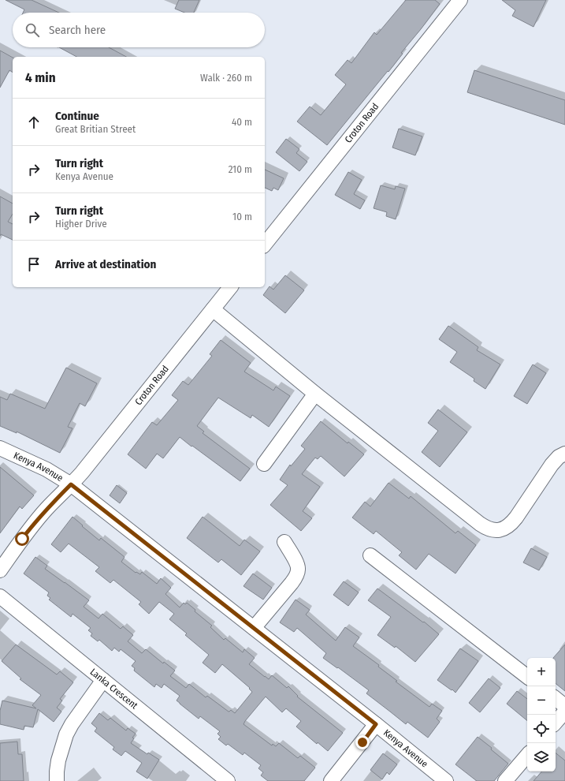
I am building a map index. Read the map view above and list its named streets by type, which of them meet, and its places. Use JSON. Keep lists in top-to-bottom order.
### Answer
{
  "streets": {
    "street": ["Croton Road", "Kenya Avenue", "Lanka Crescent"]
  },
  "crossings": [
    ["Croton Road", "Kenya Avenue"]
  ],
  "page": {
    "search": "Search here",
    "heading": ["4 min", "Walk · 260 m"],
    "list": [
      ["Continue", "Great Britian Street", "40 m"],
      ["Turn right", "Kenya Avenue", "210 m"],
      ["Turn right", "Higher Drive", "10 m"],
      "Arrive at destination"
    ],
    "map_buttons": ["+", "−"]
  }
}
